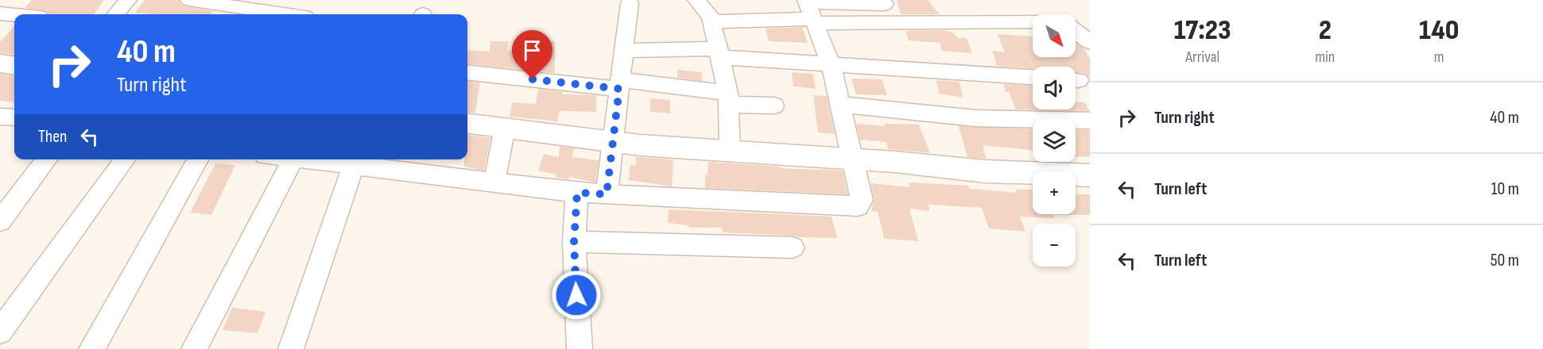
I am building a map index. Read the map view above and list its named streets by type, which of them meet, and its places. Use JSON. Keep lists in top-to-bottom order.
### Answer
{
  "north": "bottom right",
  "page": {
    "eta": [
      "17:23",
      "Arrival",
      "2",
      "min",
      "140",
      "m"
    ],
    "map_buttons": ["+", "−"],
    "turn": ["40 m", "Turn right"],
    "list": [
      {
        "name": "Turn right",
        "value": "40 m"
      },
      {
        "name": "Turn left",
        "value": "10 m"
      },
      {
        "name": "Turn left",
        "value": "50 m"
      }
    ],
    "then": "Then"
  }
}
